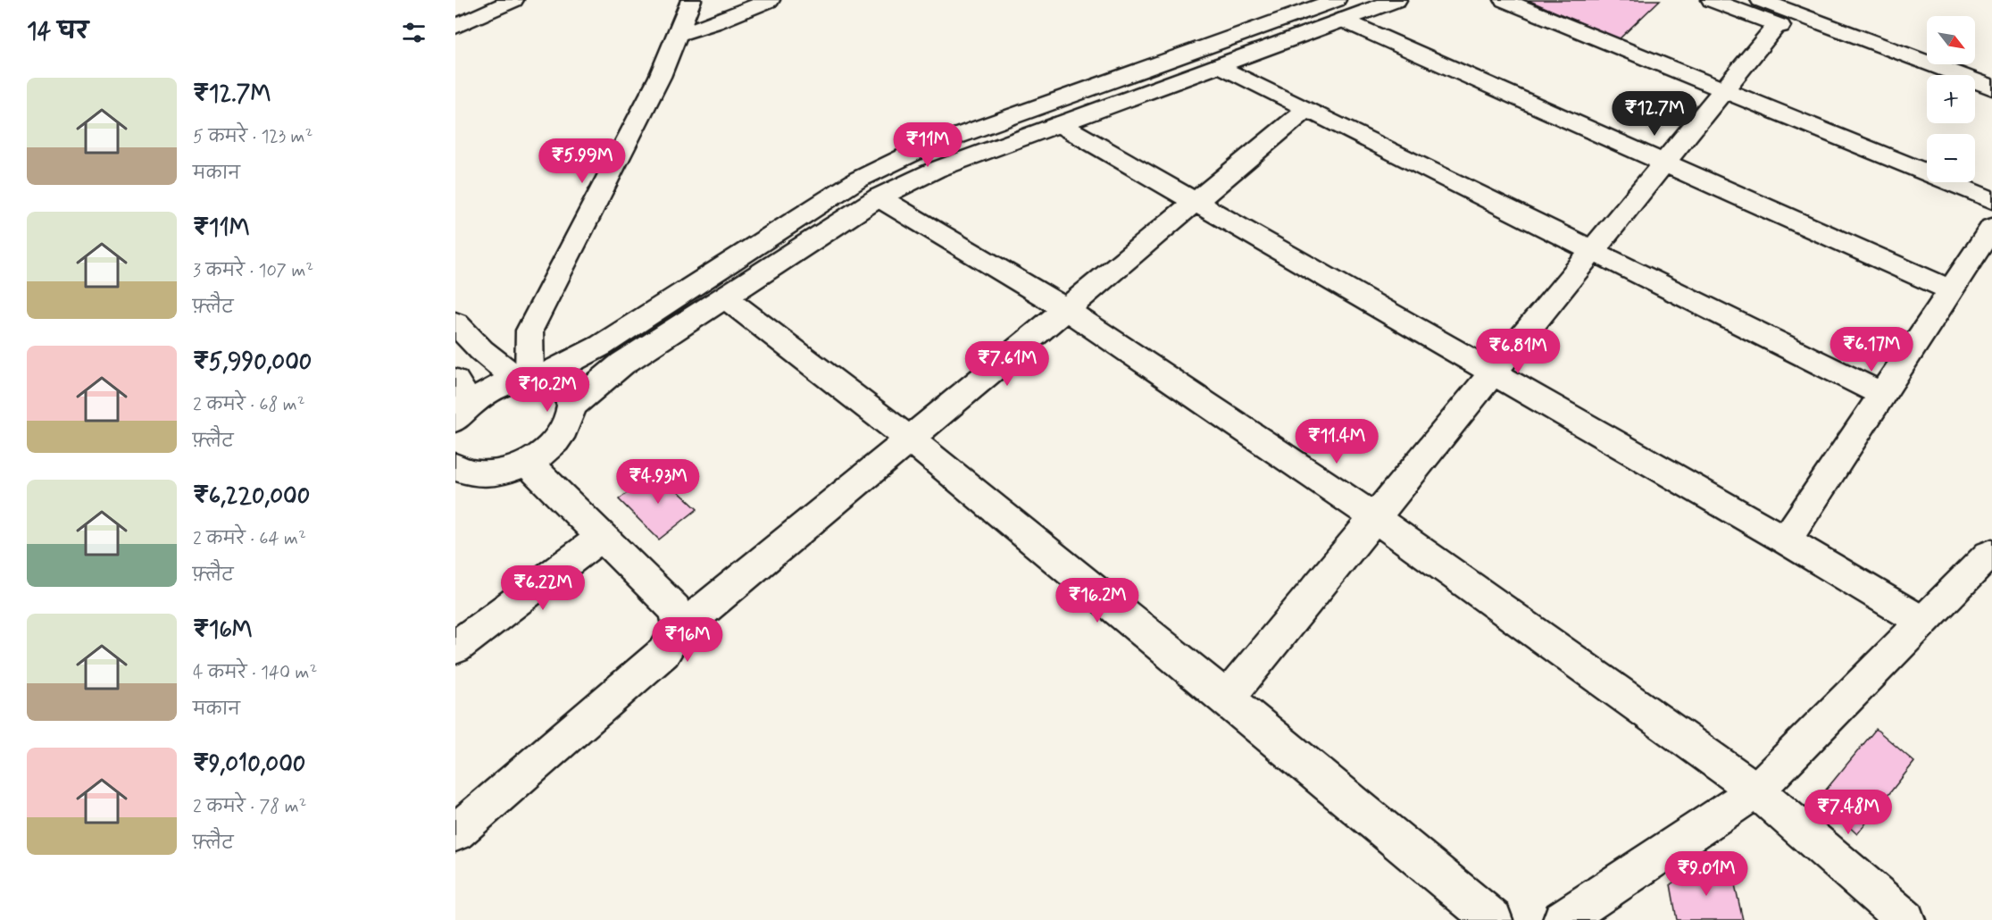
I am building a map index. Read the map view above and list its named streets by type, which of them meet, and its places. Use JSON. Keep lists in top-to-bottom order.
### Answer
{
  "north": "bottom right",
  "page": {
    "heading": "14 घर",
    "map_buttons": ["+", "−"],
    "list": [
      {
        "name": "₹12.7M",
        "note": "5 कमरे · 123 m² · मकान"
      },
      {
        "name": "₹11M",
        "note": "3 कमरे · 107 m² · फ़्लैट"
      },
      {
        "name": "₹5,990,000",
        "note": "2 कमरे · 68 m² · फ़्लैट"
      },
      {
        "name": "₹6,220,000",
        "note": "2 कमरे · 64 m² · फ़्लैट"
      },
      {
        "name": "₹16M",
        "note": "4 कमरे · 140 m² · मकान"
      },
      {
        "name": "₹9,010,000",
        "note": "2 कमरे · 78 m² · फ़्लैट"
      }
    ],
    "price": [
      "₹12.7M",
      "₹11M",
      "₹5.99M",
      "₹6.17M",
      "₹6.81M",
      "₹7.61M",
      "₹10.2M",
      "₹11.4M",
      "₹4.93M",
      "₹6.22M",
      "₹16.2M",
      "₹16M",
      "₹7.48M",
      "₹9.01M"
    ]
  }
}
